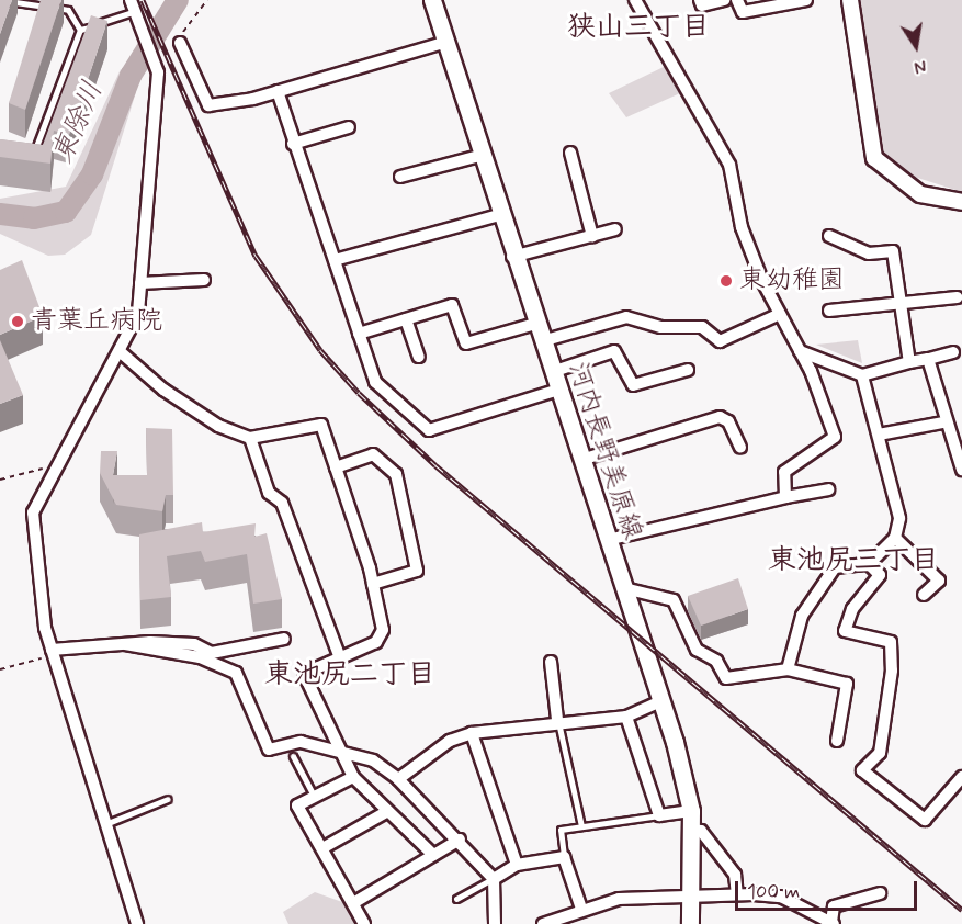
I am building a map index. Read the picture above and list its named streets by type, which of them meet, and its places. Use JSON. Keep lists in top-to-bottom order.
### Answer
{
  "streets": {
    "main road": ["河内長野美原線"]
  },
  "districts": ["狭山三丁目", "東池尻三丁目", "東池尻二丁目"],
  "water": ["東除川"],
  "places": ["東幼稚園", "青葉丘病院"],
  "scale_bar": "100 m",
  "north": "bottom"
}
